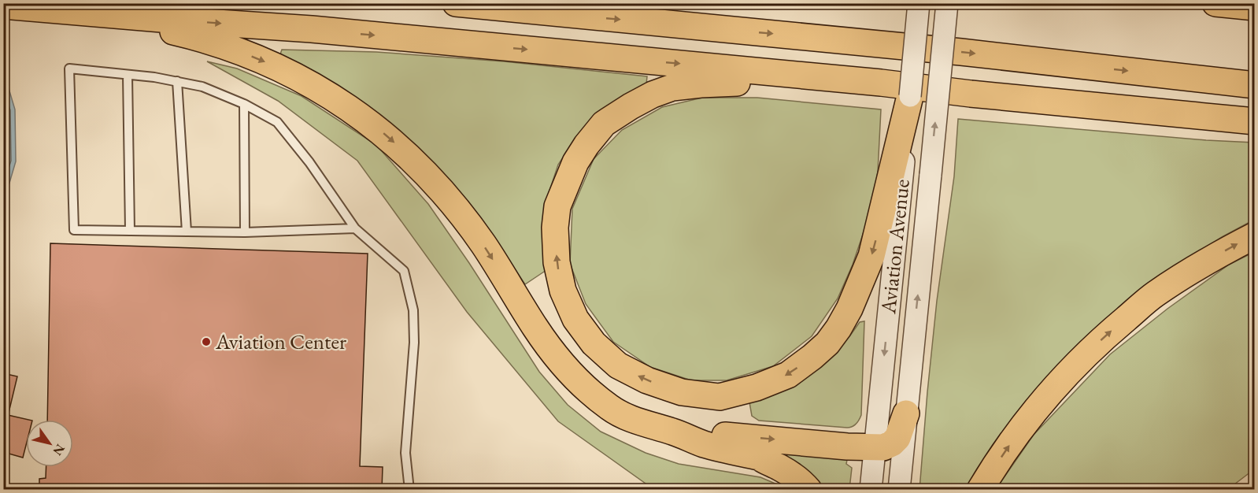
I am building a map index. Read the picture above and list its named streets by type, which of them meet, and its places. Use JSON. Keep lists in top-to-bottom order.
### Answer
{
  "streets": {
    "street": ["Aviation Avenue"]
  },
  "places": ["Aviation Center"],
  "north": "bottom right"
}
